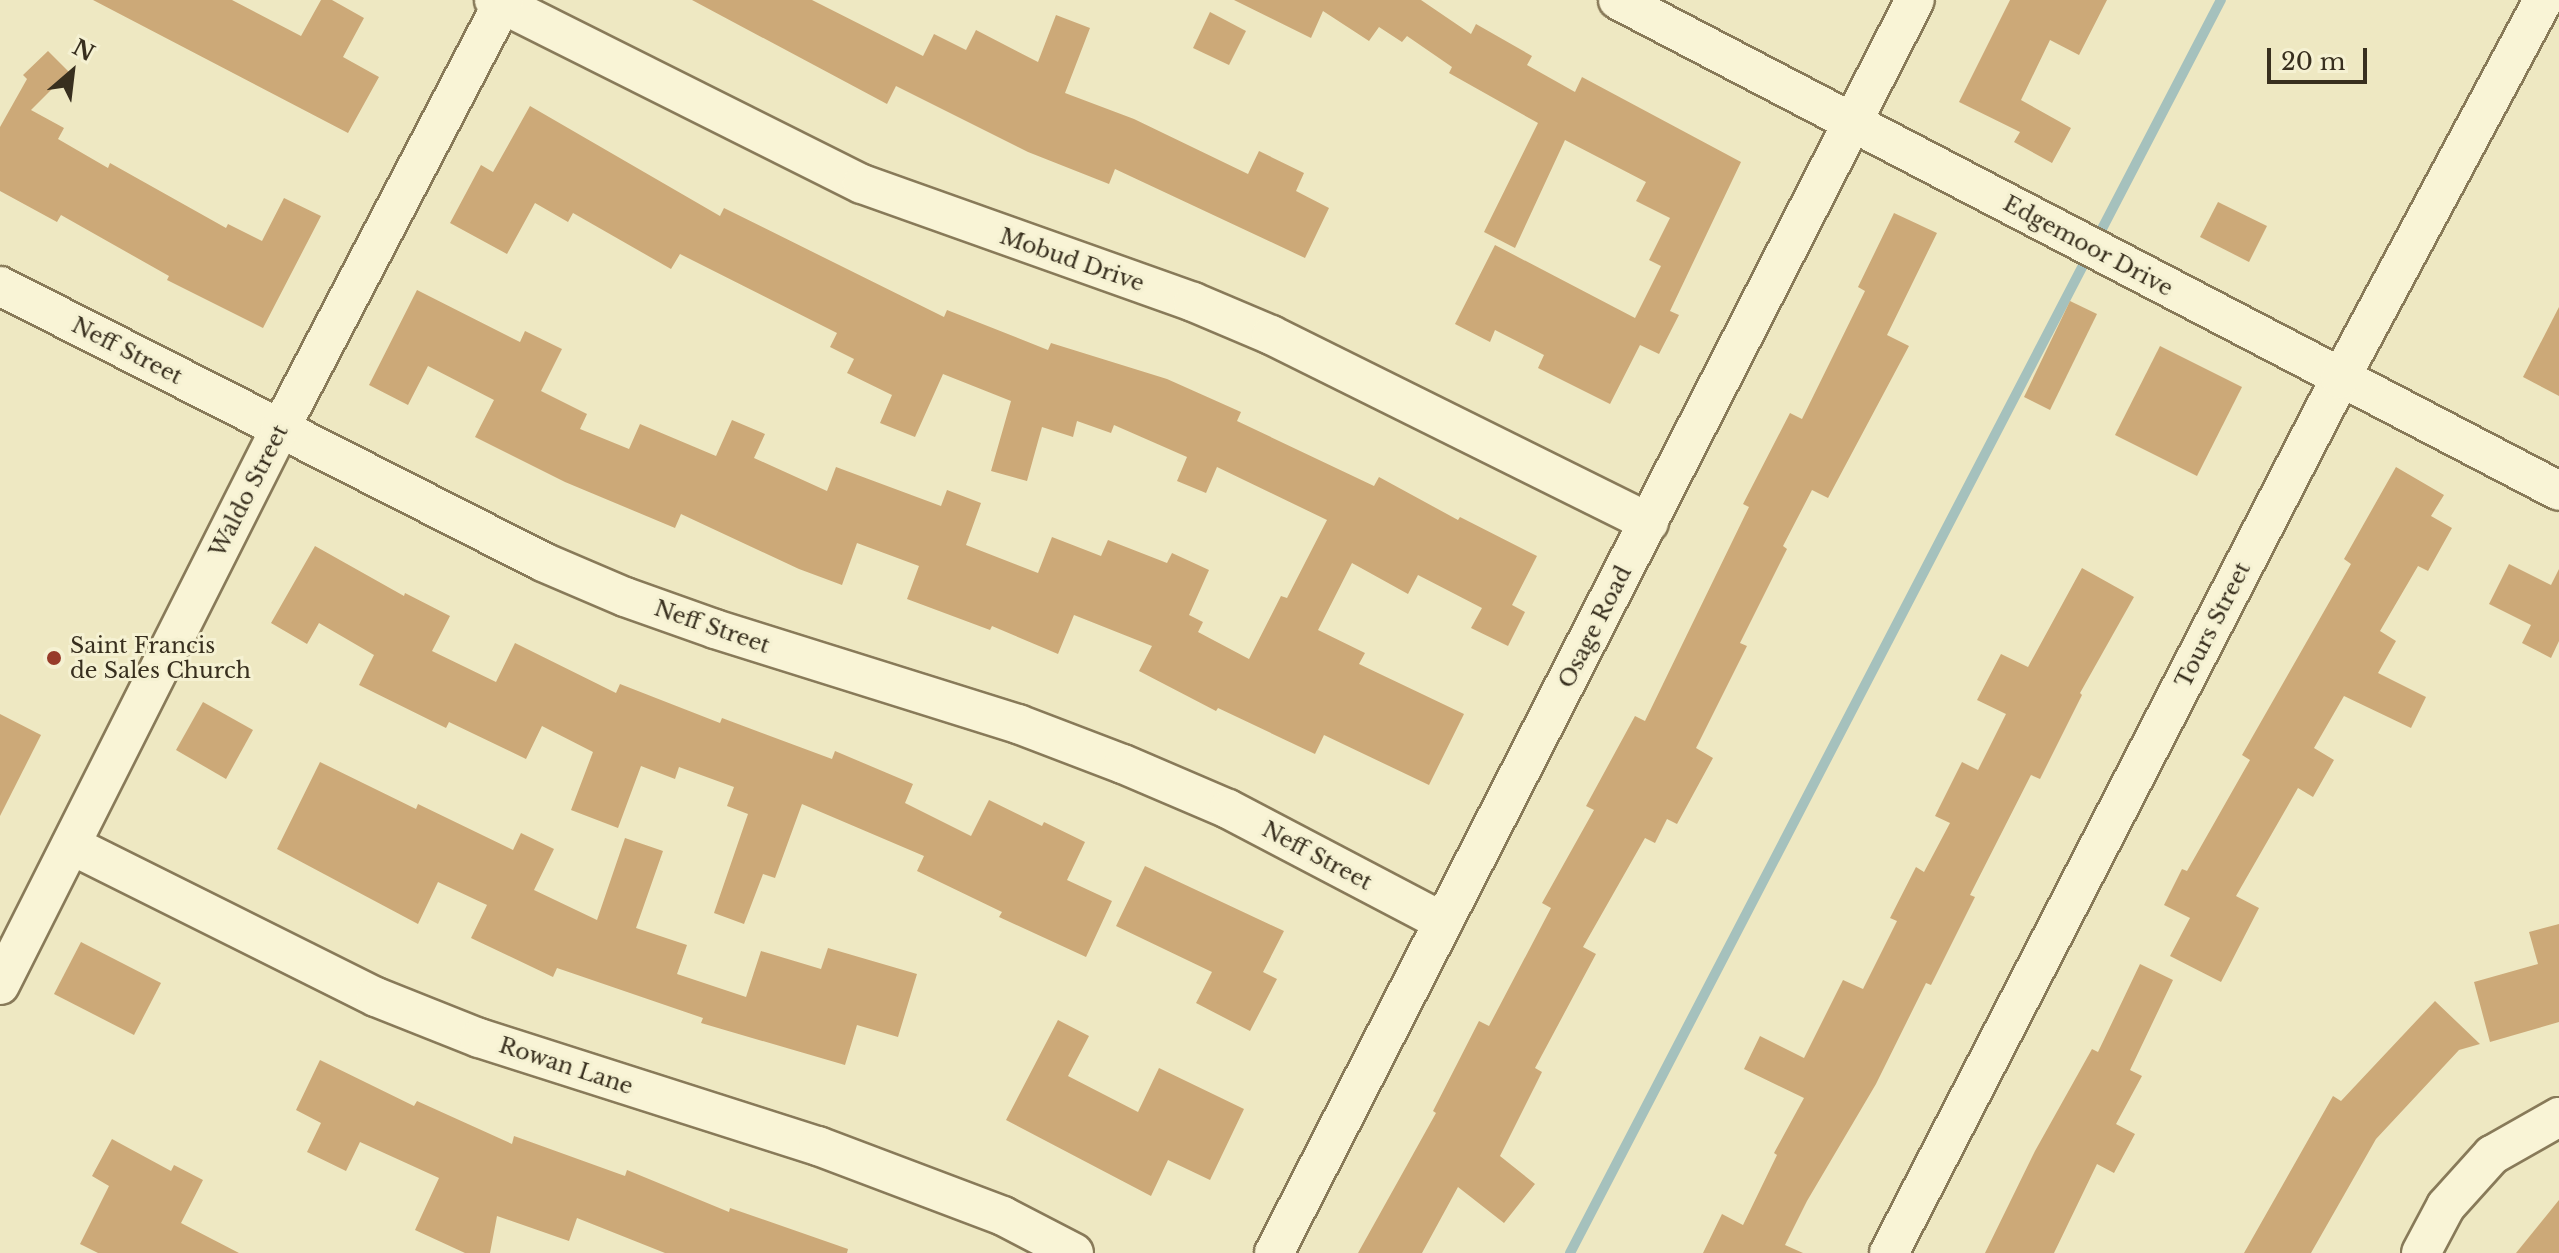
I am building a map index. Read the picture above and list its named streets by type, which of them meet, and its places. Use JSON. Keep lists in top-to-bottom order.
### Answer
{
  "streets": {
    "street": [
      "Edgemoor Drive",
      "Mobud Drive",
      "Neff Street",
      "Waldo Street",
      "Tours Street",
      "Osage Road",
      "Rowan Lane"
    ]
  },
  "crossings": [
    ["Edgemoor Drive", "Tours Street"],
    ["Edgemoor Drive", "Osage Road"],
    ["Mobud Drive", "Waldo Street"],
    ["Mobud Drive", "Osage Road"],
    ["Neff Street", "Waldo Street"],
    ["Neff Street", "Osage Road"],
    ["Waldo Street", "Rowan Lane"]
  ],
  "places": ["Saint Francis de Sales Church"],
  "scale_bar": "20 m",
  "north": "top right"
}
